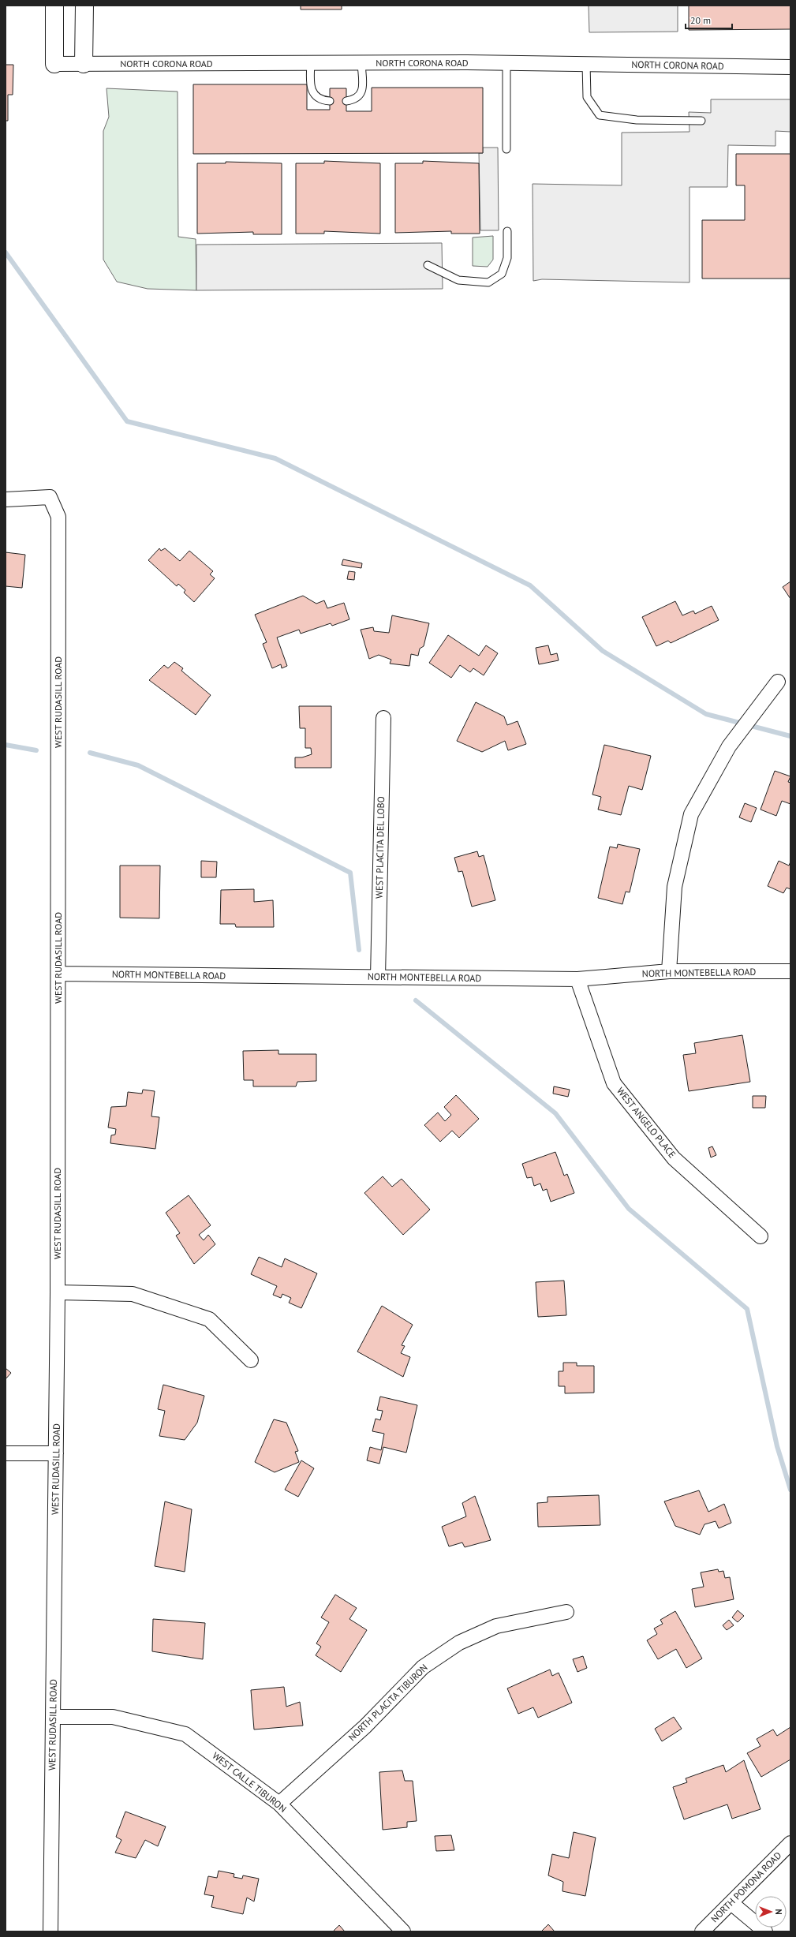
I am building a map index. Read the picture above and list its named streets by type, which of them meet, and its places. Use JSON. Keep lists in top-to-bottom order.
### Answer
{
  "streets": {
    "street": [
      "NORTH CORONA ROAD",
      "WEST RUDASILL ROAD",
      "WEST PLACITA DEL LOBO",
      "NORTH MONTEBELLA ROAD",
      "WEST ANGELO PLACE",
      "NORTH PLACITA TIBURON",
      "WEST CALLE TIBURON",
      "NORTH POMONA ROAD"
    ]
  },
  "crossings": [
    ["WEST RUDASILL ROAD", "NORTH MONTEBELLA ROAD"],
    ["WEST RUDASILL ROAD", "WEST CALLE TIBURON"],
    ["WEST PLACITA DEL LOBO", "NORTH MONTEBELLA ROAD"],
    ["NORTH MONTEBELLA ROAD", "WEST ANGELO PLACE"],
    ["NORTH PLACITA TIBURON", "WEST CALLE TIBURON"]
  ],
  "scale_bar": "20 m",
  "north": "right"
}
